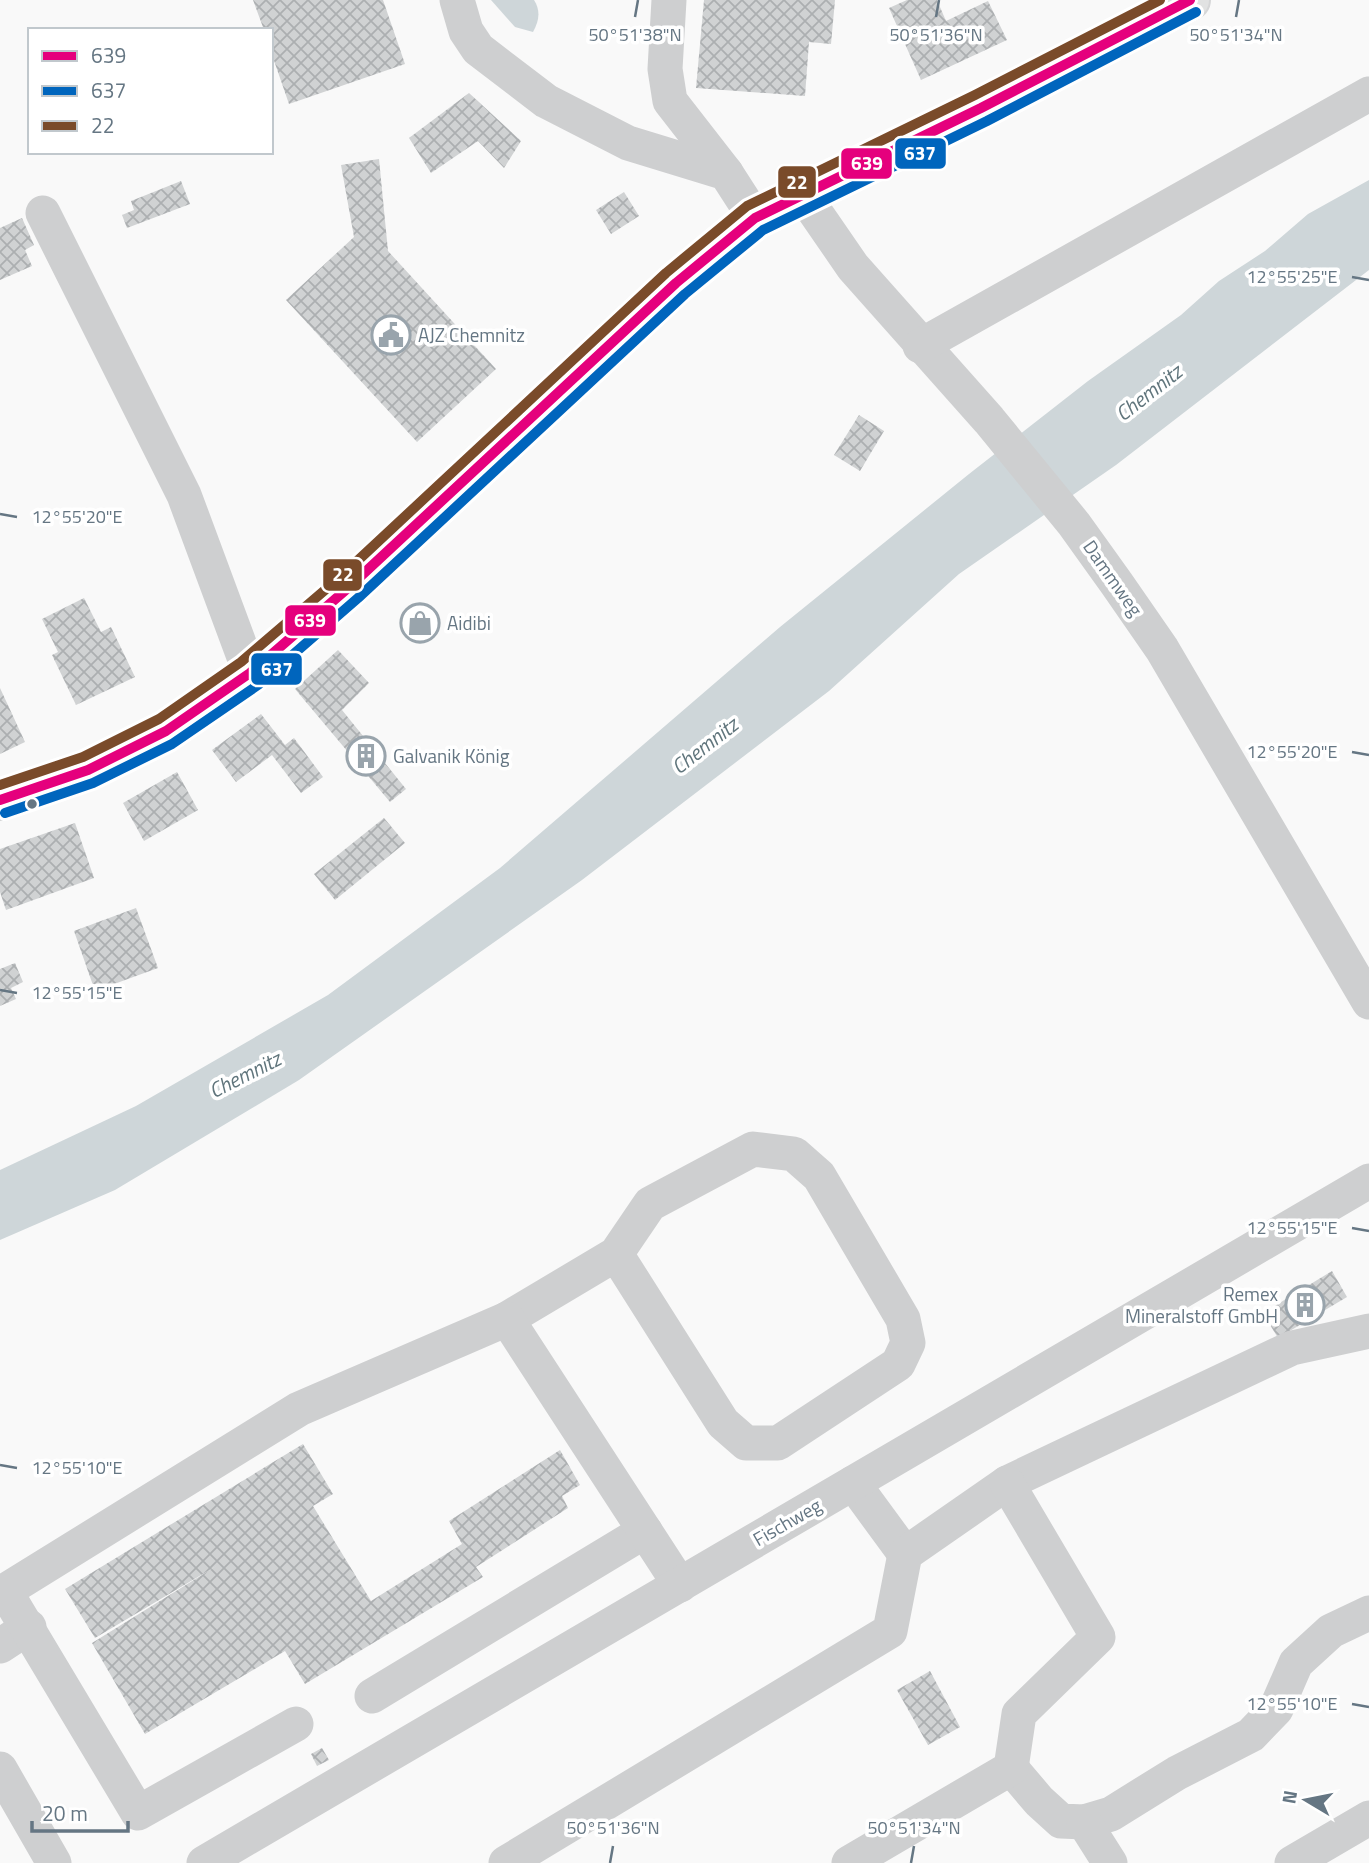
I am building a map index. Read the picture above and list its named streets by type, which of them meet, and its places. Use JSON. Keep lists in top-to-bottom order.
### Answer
{
  "streets": {
    "street": ["Dammweg", "Fischweg"]
  },
  "water": ["Chemnitz"],
  "places": {
    "public building": ["AJZ Chemnitz"],
    "shop": ["Aidibi"],
    "building": ["Galvanik König", "Remex Mineralstoff GmbH"]
  },
  "lines": ["transit line 639", "transit line 22", "transit line 637"],
  "legend": ["639", "637", "22"],
  "scale_bar": "20 m",
  "north": "left",
  "coordinates": [
    "50°51'38\"N",
    "50°51'36\"N",
    "50°51'34\"N",
    "12°55'25\"E",
    "12°55'20\"E",
    "12°55'15\"E",
    "12°55'10\"E"
  ]
}
